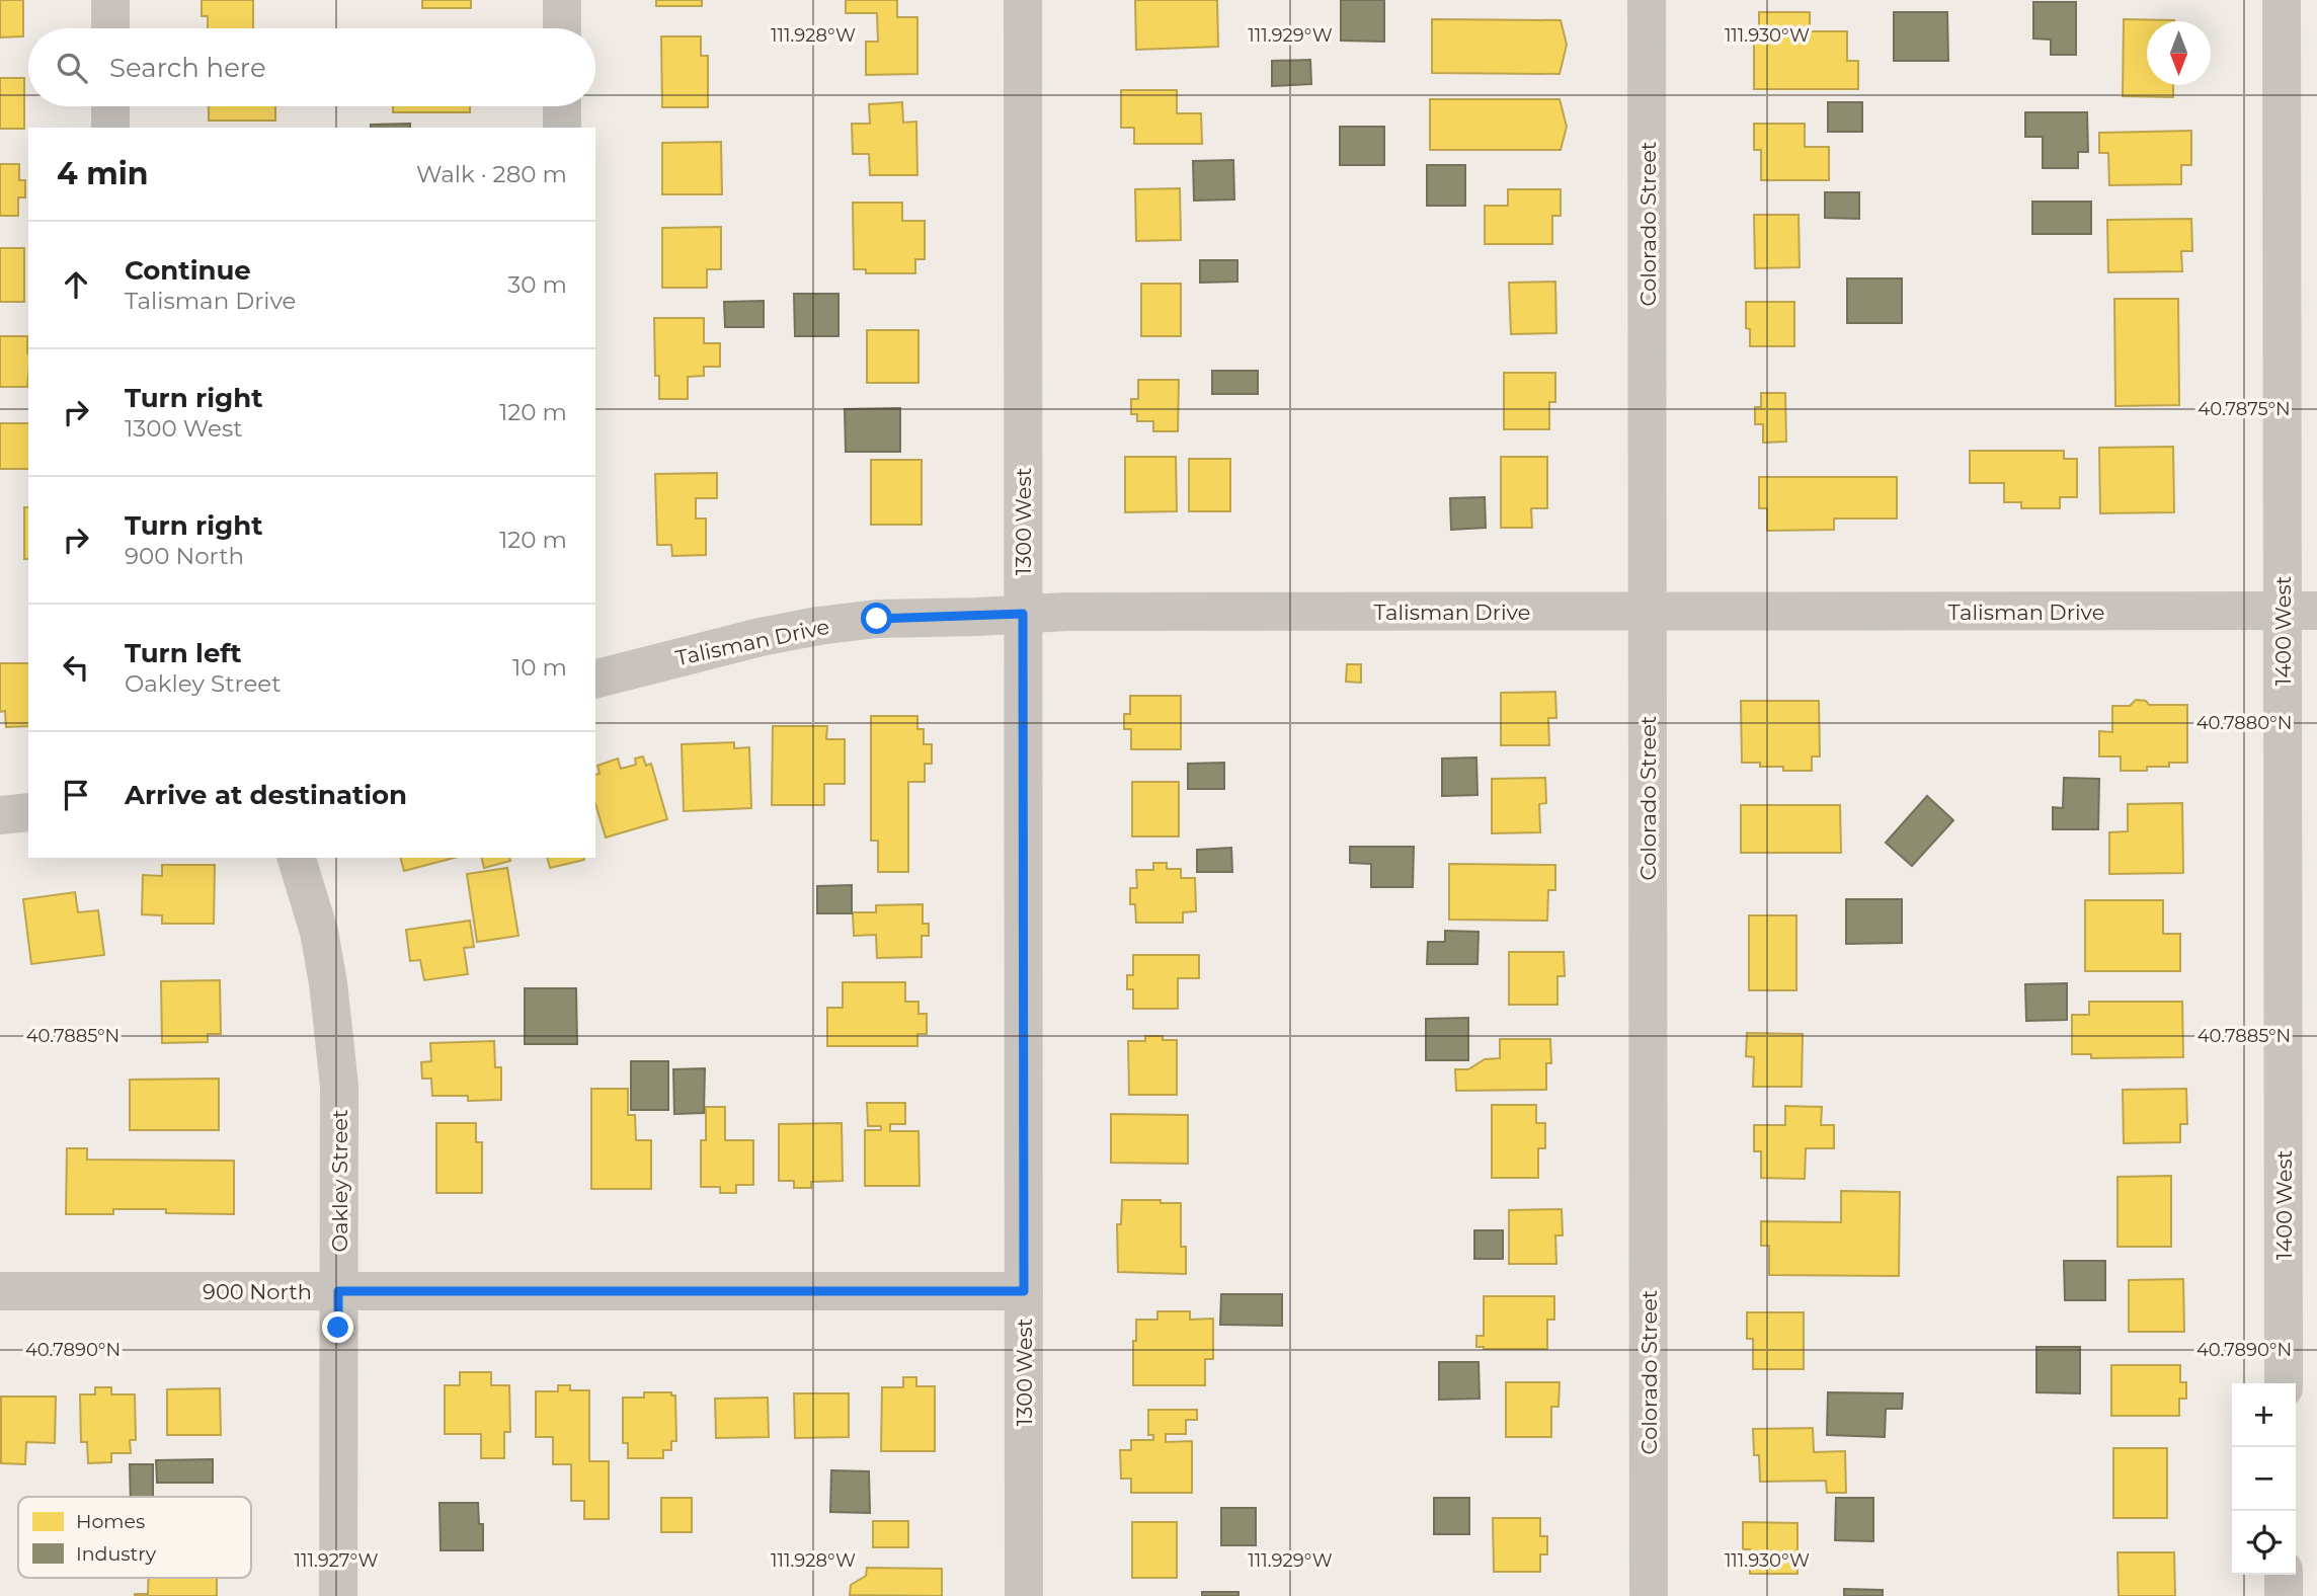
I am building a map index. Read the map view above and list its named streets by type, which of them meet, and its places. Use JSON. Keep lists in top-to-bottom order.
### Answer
{
  "streets": {
    "street": [
      "Colorado Street",
      "1300 West",
      "Talisman Drive",
      "1400 West",
      "Oakley Street",
      "900 North"
    ]
  },
  "crossings": [
    ["Colorado Street", "Talisman Drive"],
    ["1300 West", "Talisman Drive"],
    ["1300 West", "900 North"],
    ["Talisman Drive", "1400 West"],
    ["Oakley Street", "900 North"]
  ],
  "legend": ["Homes", "Industry"],
  "north": "bottom",
  "page": {
    "search": "Search here",
    "heading": ["4 min", "Walk · 280 m"],
    "list": [
      ["Continue", "Talisman Drive", "30 m"],
      ["Turn right", "1300 West", "120 m"],
      ["Turn right", "900 North", "120 m"],
      ["Turn left", "Oakley Street", "10 m"],
      "Arrive at destination"
    ],
    "map_buttons": ["+", "−"]
  },
  "coordinates": [
    "111.928°W",
    "111.929°W",
    "111.930°W",
    "40.7875°N",
    "40.7880°N",
    "40.7885°N",
    "40.7890°N",
    "111.927°W"
  ]
}
